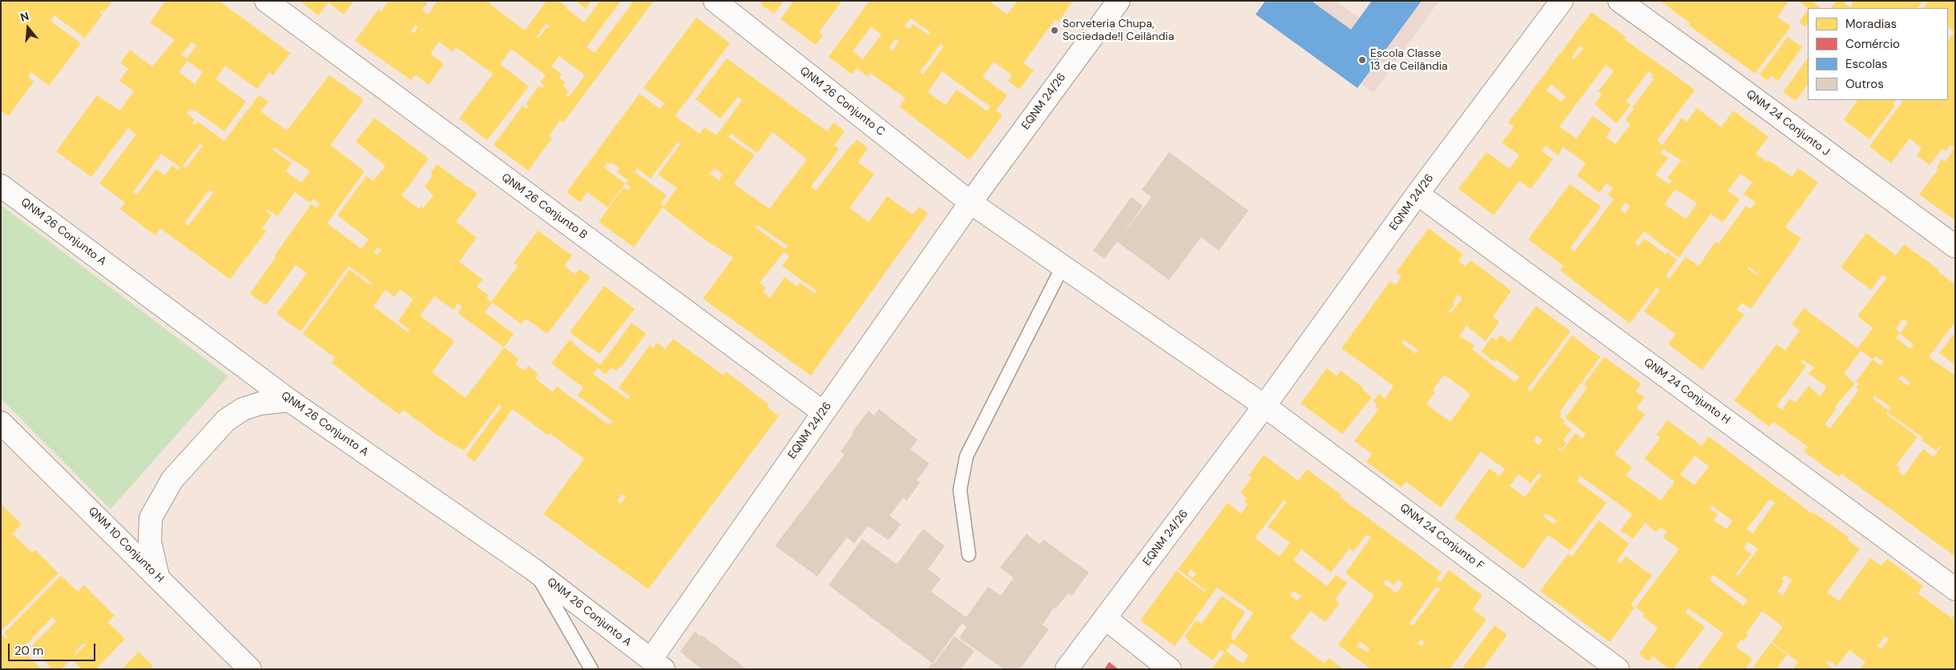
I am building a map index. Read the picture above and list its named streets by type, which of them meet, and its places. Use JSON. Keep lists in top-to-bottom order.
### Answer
{
  "streets": {
    "street": [
      "QNM 26 Conjunto C",
      "EQNM 24/26",
      "QNM 24 Conjunto J",
      "QNM 26 Conjunto B",
      "QNM 26 Conjunto A",
      "QNM 24 Conjunto H",
      "QNM 24 Conjunto F",
      "QNM 10 Conjunto H"
    ]
  },
  "crossings": [
    ["QNM 26 Conjunto C", "EQNM 24/26"],
    ["EQNM 24/26", "QNM 26 Conjunto B"],
    ["EQNM 24/26", "QNM 26 Conjunto A"],
    ["EQNM 24/26", "QNM 24 Conjunto H"],
    ["EQNM 24/26", "QNM 24 Conjunto F"]
  ],
  "places": ["Sorveteria Chupa, Sociedade!| Ceilândia", "Escola Classe 13 de Ceilândia"],
  "legend": [
    "Moradias",
    "Comércio",
    "Escolas",
    "Outros"
  ],
  "scale_bar": "20 m",
  "north": "top"
}
